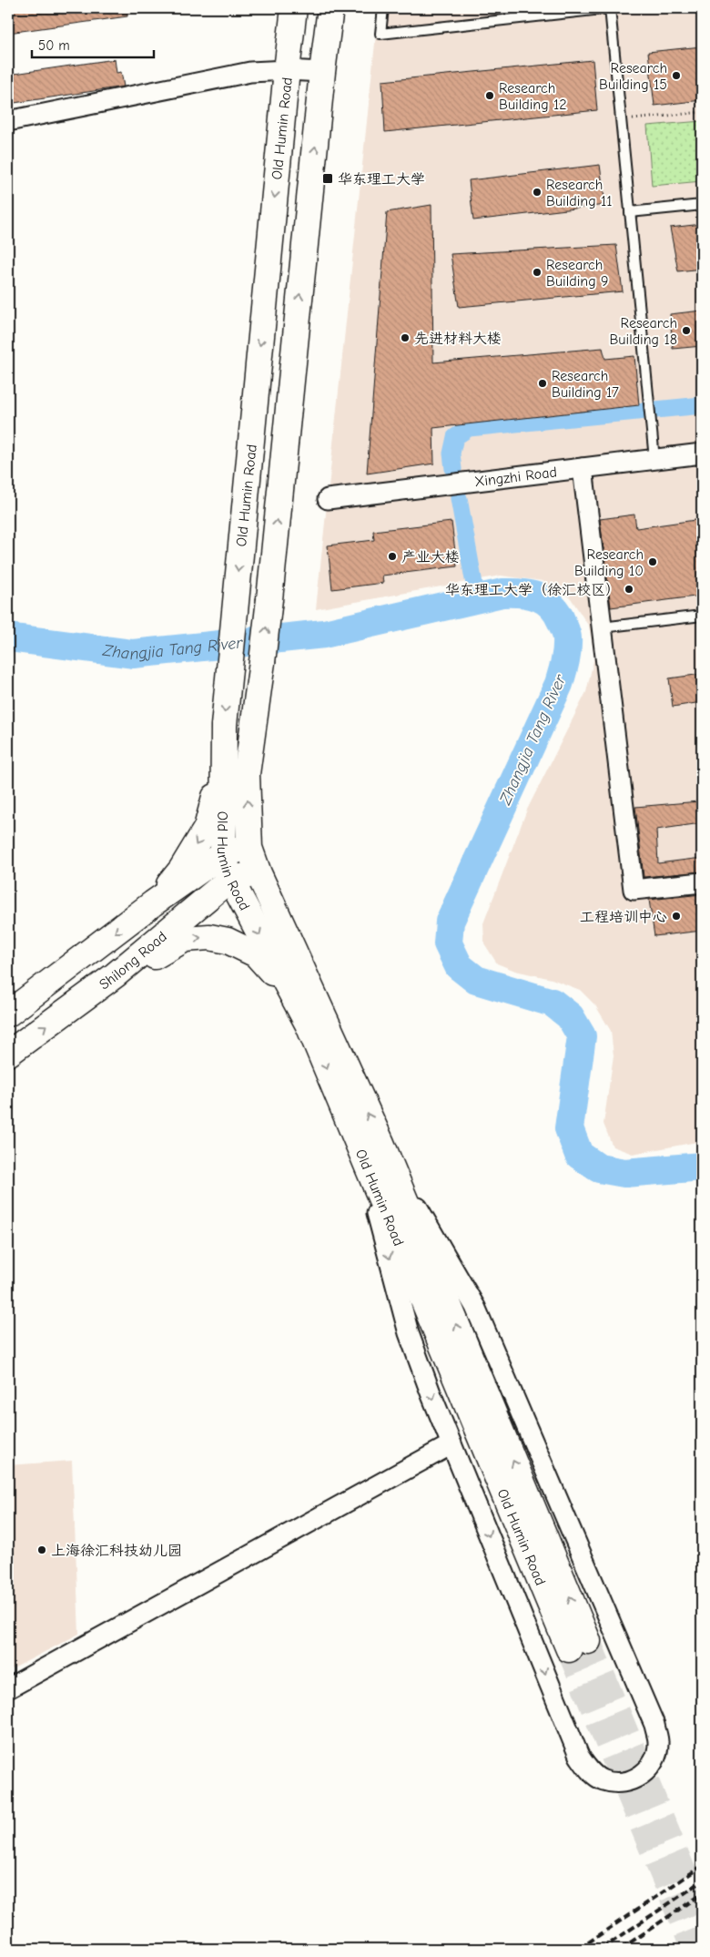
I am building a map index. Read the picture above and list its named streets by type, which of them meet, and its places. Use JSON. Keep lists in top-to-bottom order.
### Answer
{
  "streets": {
    "main road": ["Old Humin Road", "Shilong Road"],
    "street": ["Xingzhi Road"]
  },
  "crossings": [
    ["Old Humin Road", "Shilong Road"]
  ],
  "water": ["Zhangjia Tang River"],
  "places": {
    "other": [
      "Research Building 15",
      "Research Building 12",
      "Research Building 11",
      "Research Building 9",
      "Research Building 18",
      "先进材料大楼",
      "Research Building 17",
      "产业大楼",
      "Research Building 10",
      "华东理工大学（徐汇校区）",
      "工程培训中心",
      "上海徐汇科技幼儿园"
    ],
    "transit": ["华东理工大学"]
  },
  "scale_bar": "50 m"
}
